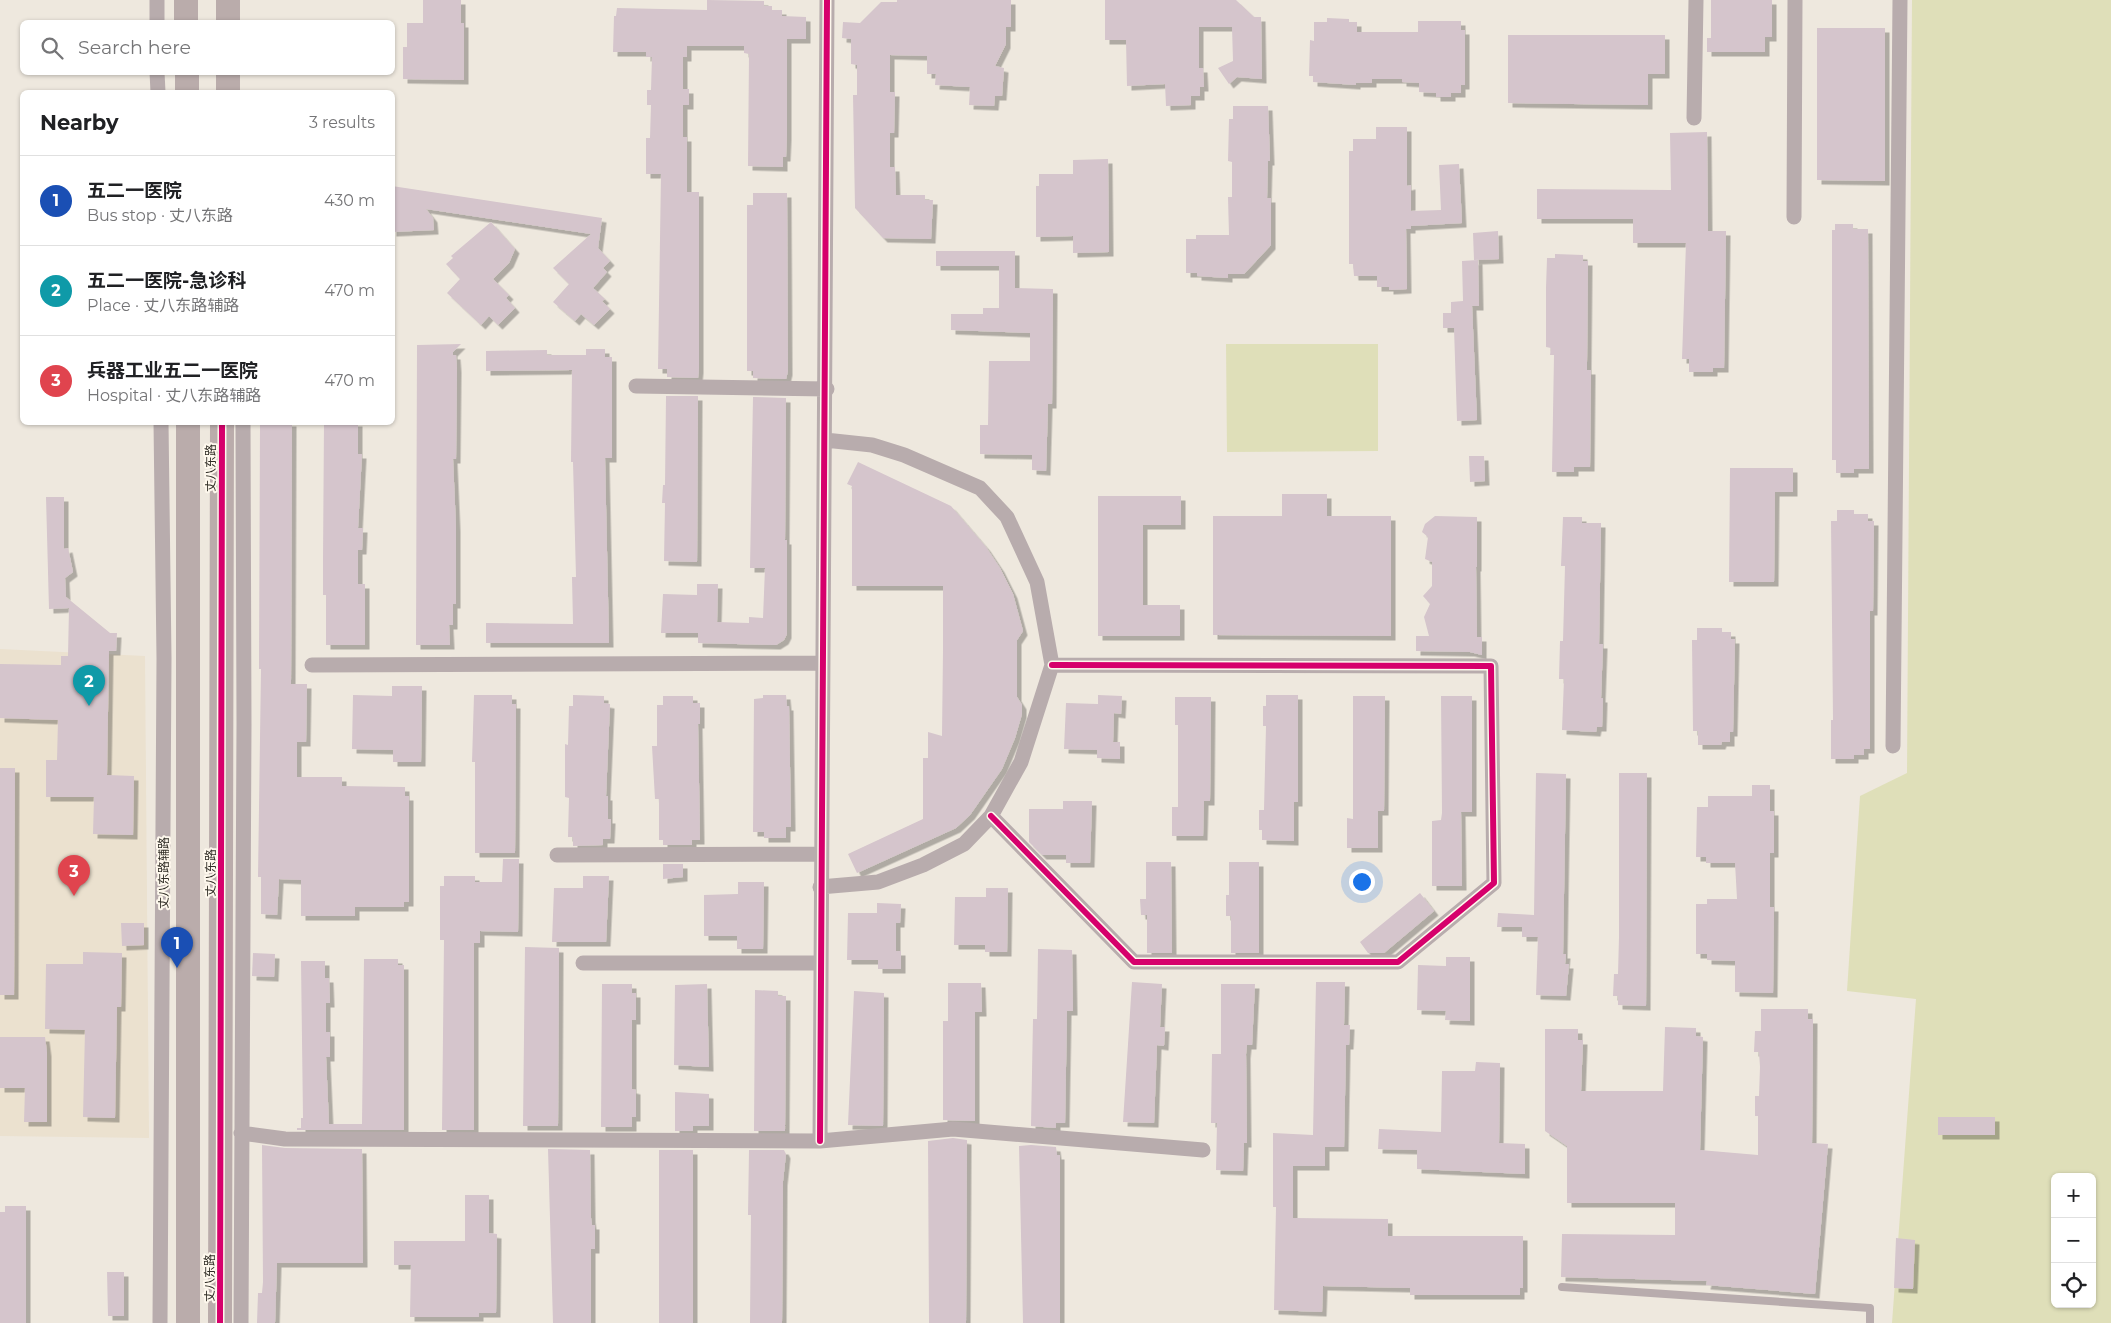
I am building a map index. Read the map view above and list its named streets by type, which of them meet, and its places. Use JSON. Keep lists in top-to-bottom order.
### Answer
{
  "streets": {
    "main road": ["丈八东路"],
    "street": ["丈八东路辅路"]
  },
  "page": {
    "search": "Search here",
    "heading": ["Nearby", "3 results"],
    "list": [
      {
        "mark": "1",
        "name": "五二一医院",
        "note": "Bus stop · 丈八东路",
        "value": "430 m"
      },
      {
        "mark": "2",
        "name": "五二一医院-急诊科",
        "note": "Place · 丈八东路辅路",
        "value": "470 m"
      },
      {
        "mark": "3",
        "name": "兵器工业五二一医院",
        "note": "Hospital · 丈八东路辅路",
        "value": "470 m"
      }
    ],
    "pins": ["2", "3", "1"],
    "map_buttons": ["+", "−"]
  }
}
